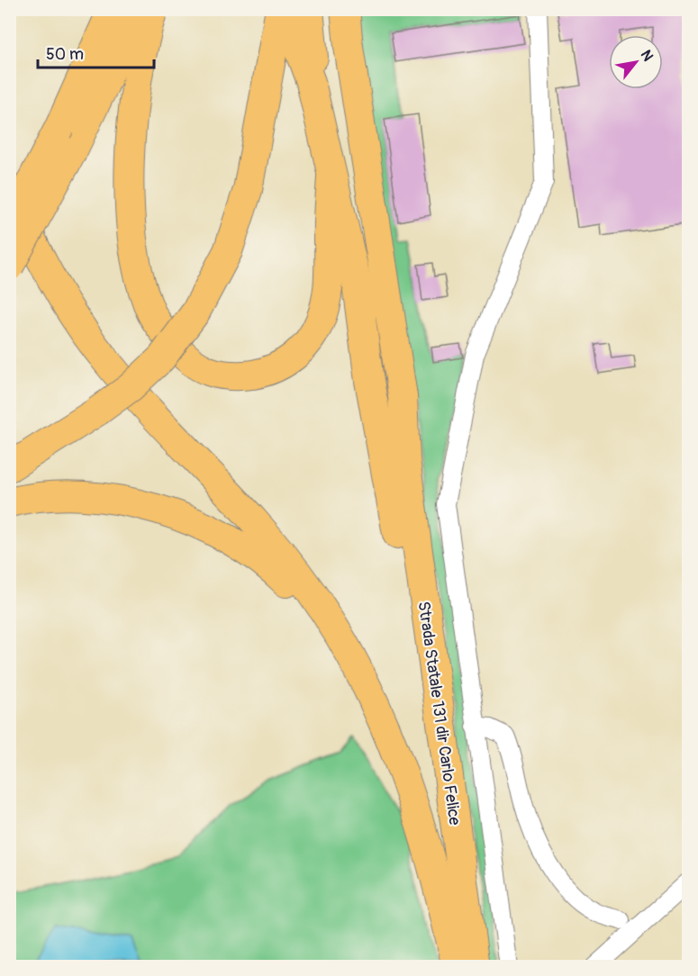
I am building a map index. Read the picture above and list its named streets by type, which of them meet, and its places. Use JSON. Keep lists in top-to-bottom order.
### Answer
{
  "streets": {
    "highway": ["Strada Statale 131 dir Carlo Felice"]
  },
  "scale_bar": "50 m",
  "north": "top right"
}
